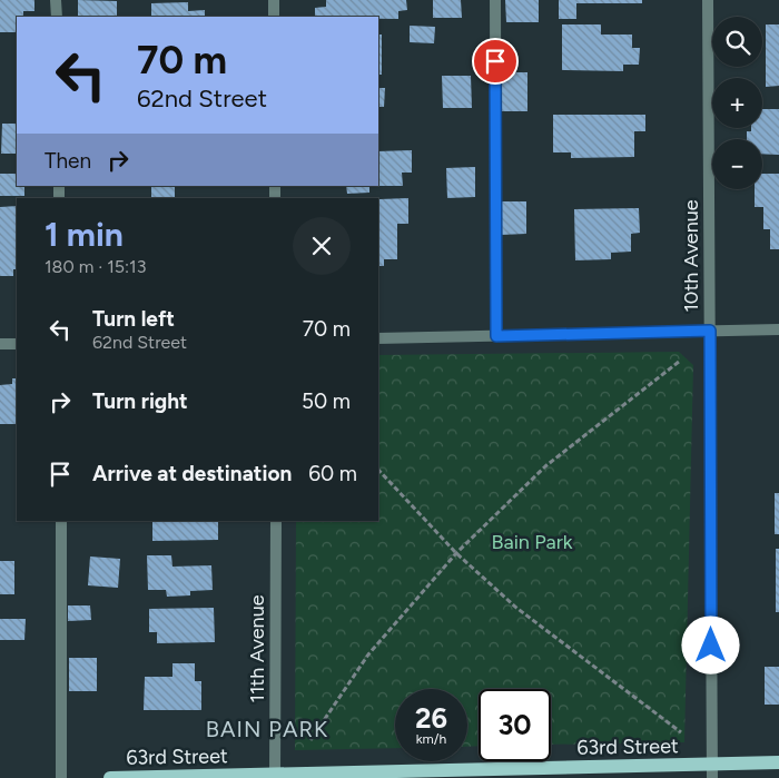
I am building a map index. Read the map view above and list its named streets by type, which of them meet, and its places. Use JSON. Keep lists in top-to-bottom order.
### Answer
{
  "streets": {
    "main road": ["63rd Street"],
    "street": ["10th Avenue", "11th Avenue"]
  },
  "crossings": [
    ["10th Avenue", "63rd Street"],
    ["11th Avenue", "63rd Street"]
  ],
  "districts": ["BAIN PARK"],
  "parks": ["Bain Park"],
  "page": {
    "map_buttons": ["+", "−"],
    "turn": ["70 m", "62nd Street"],
    "then": "Then",
    "heading": ["1 min", "180 m · 15:13"],
    "list": [
      {
        "name": "Turn left",
        "note": "62nd Street",
        "value": "70 m"
      },
      {
        "name": "Turn right",
        "value": "50 m"
      },
      {
        "name": "Arrive at destination",
        "value": "60 m"
      }
    ],
    "speed": "26 km/h",
    "limit": "30"
  }
}
